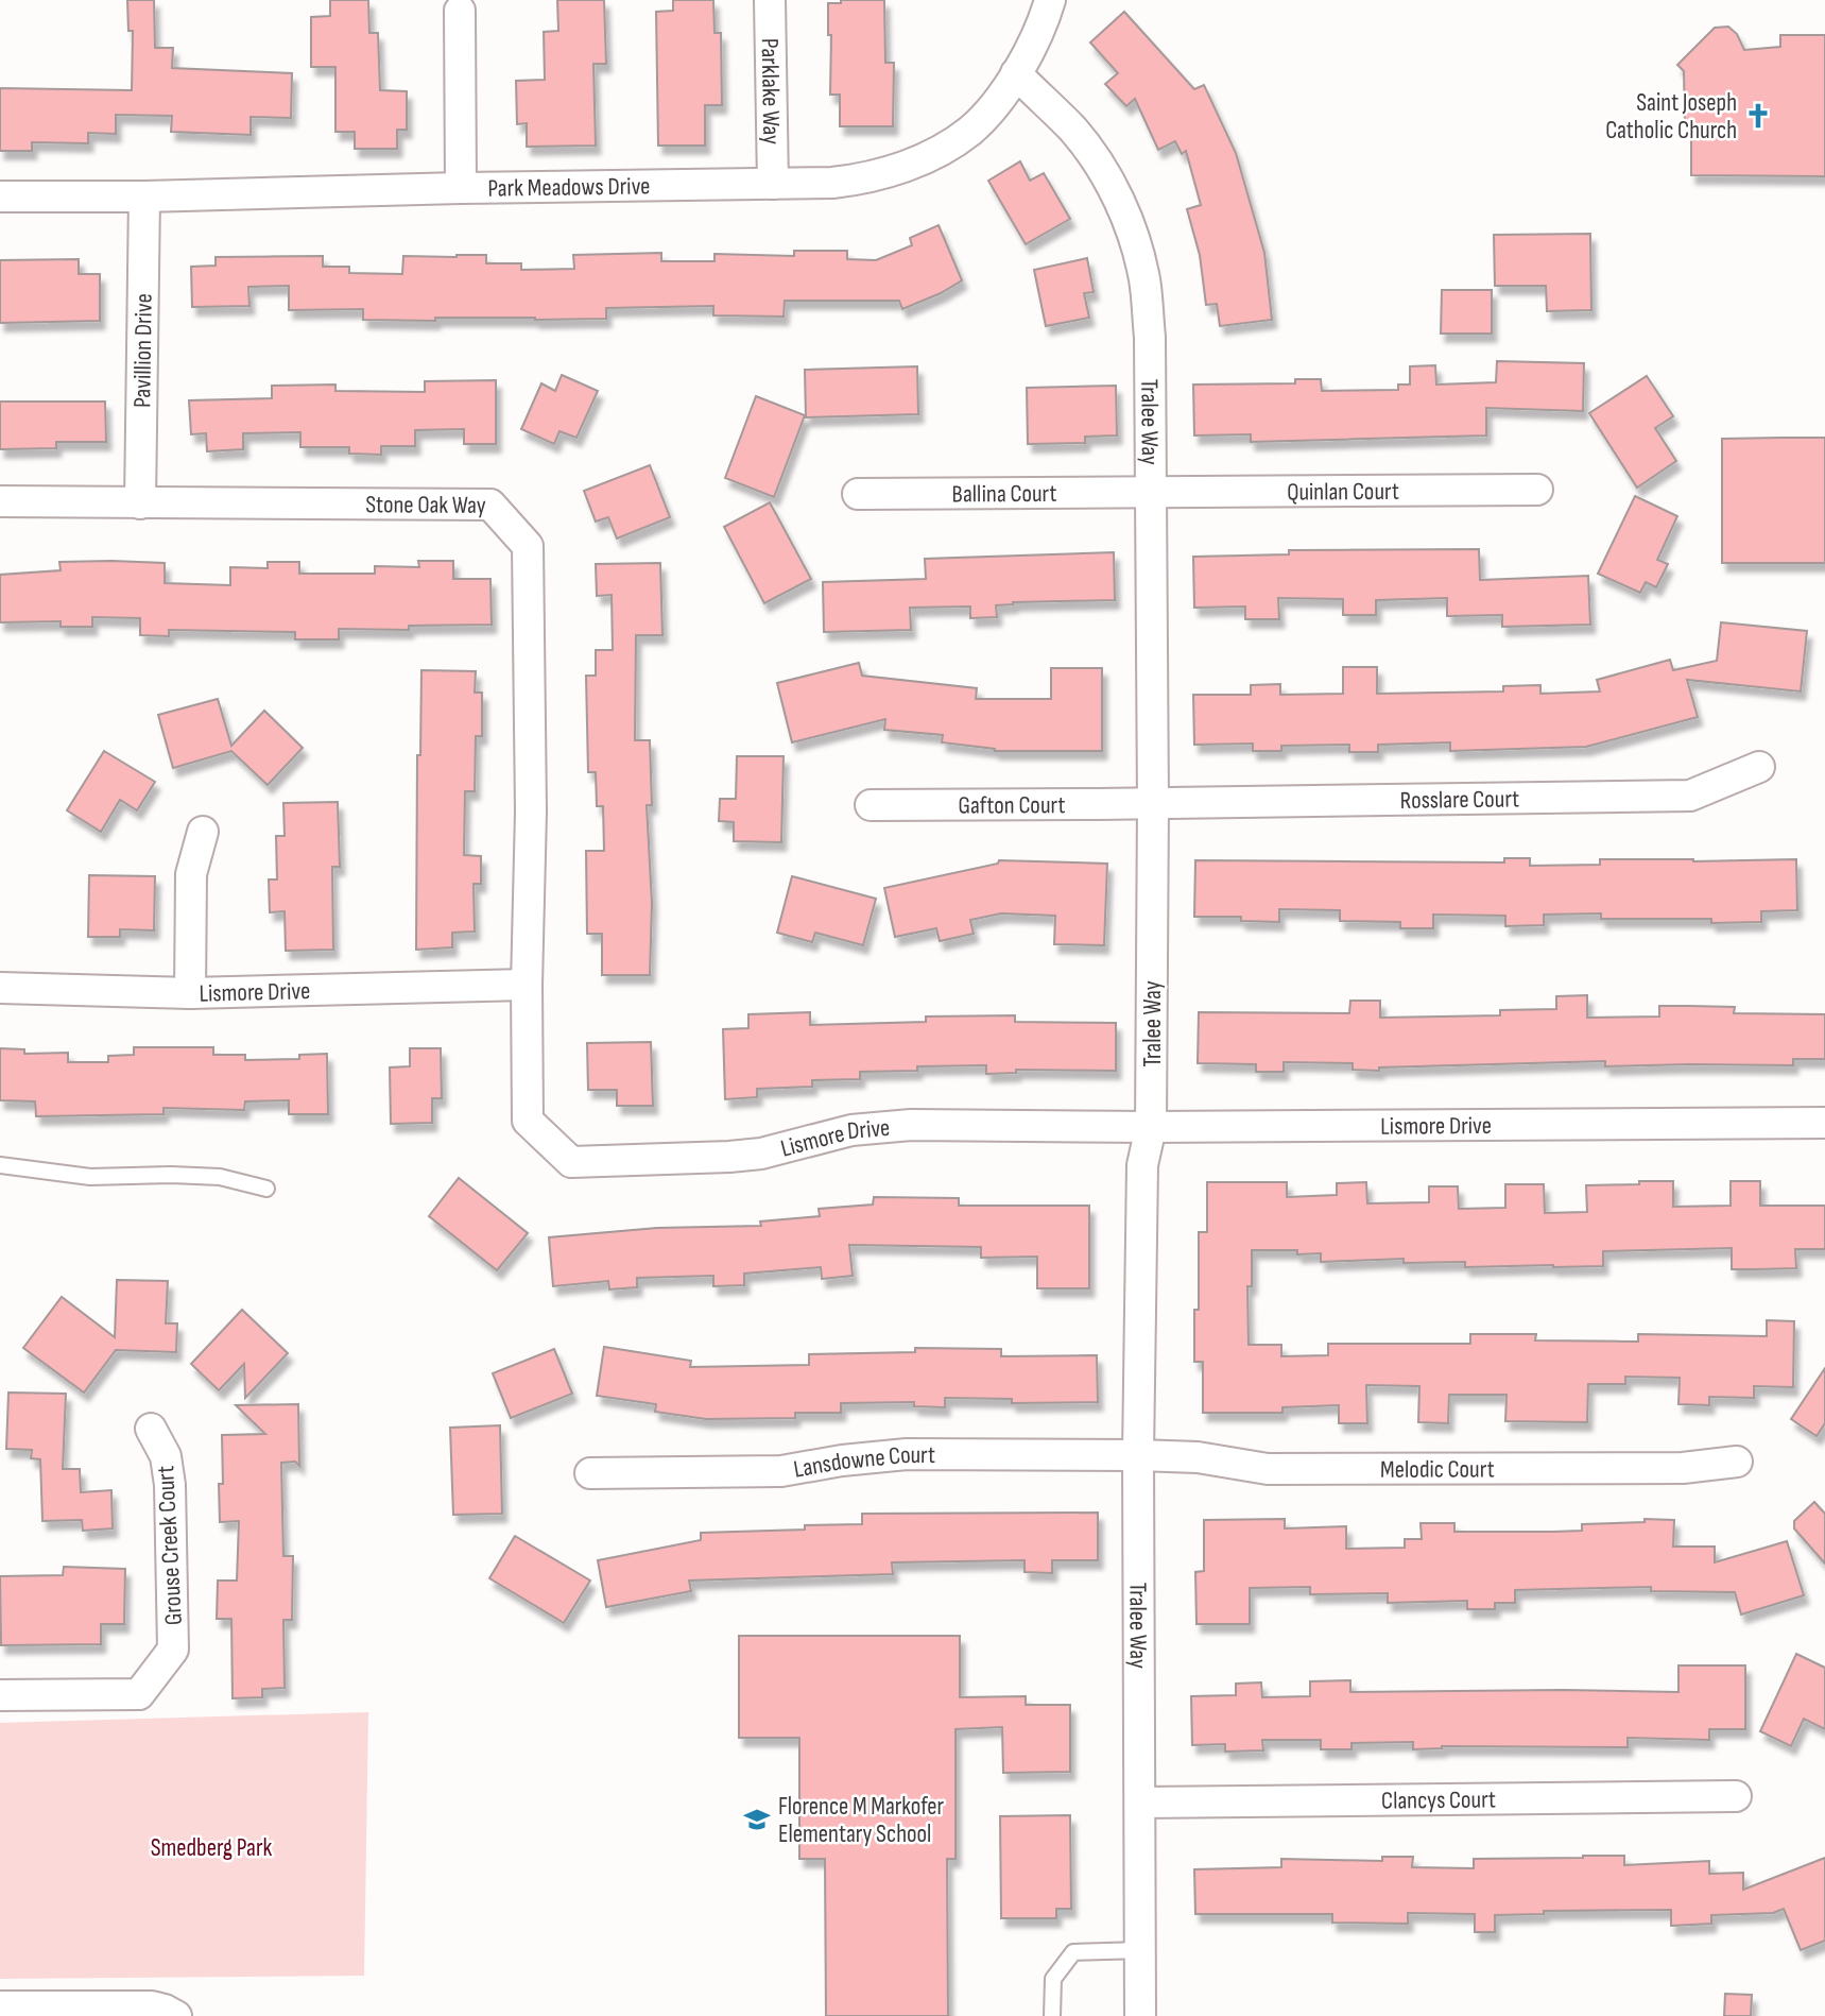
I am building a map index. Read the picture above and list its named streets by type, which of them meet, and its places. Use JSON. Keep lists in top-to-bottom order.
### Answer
{
  "streets": {
    "street": [
      "Parklake Way",
      "Park Meadows Drive",
      "Pavillion Drive",
      "Tralee Way",
      "Quinlan Court",
      "Ballina Court",
      "Stone Oak Way",
      "Rosslare Court",
      "Gafton Court",
      "Lismore Drive",
      "Lansdowne Court",
      "Melodic Court",
      "Grouse Creek Court",
      "Clancys Court"
    ]
  },
  "crossings": [
    ["Parklake Way", "Park Meadows Drive"],
    ["Park Meadows Drive", "Pavillion Drive"],
    ["Park Meadows Drive", "Tralee Way"],
    ["Pavillion Drive", "Stone Oak Way"],
    ["Tralee Way", "Quinlan Court"],
    ["Tralee Way", "Ballina Court"],
    ["Tralee Way", "Rosslare Court"],
    ["Tralee Way", "Gafton Court"],
    ["Tralee Way", "Lismore Drive"],
    ["Tralee Way", "Lansdowne Court"],
    ["Tralee Way", "Melodic Court"],
    ["Tralee Way", "Clancys Court"],
    ["Quinlan Court", "Ballina Court"],
    ["Stone Oak Way", "Lismore Drive"],
    ["Rosslare Court", "Gafton Court"],
    ["Lansdowne Court", "Melodic Court"]
  ],
  "parks": ["Smedberg Park"],
  "places": {
    "church": ["Saint Joseph Catholic Church"],
    "school or university": ["Florence M Markofer Elementary School"]
  }
}
